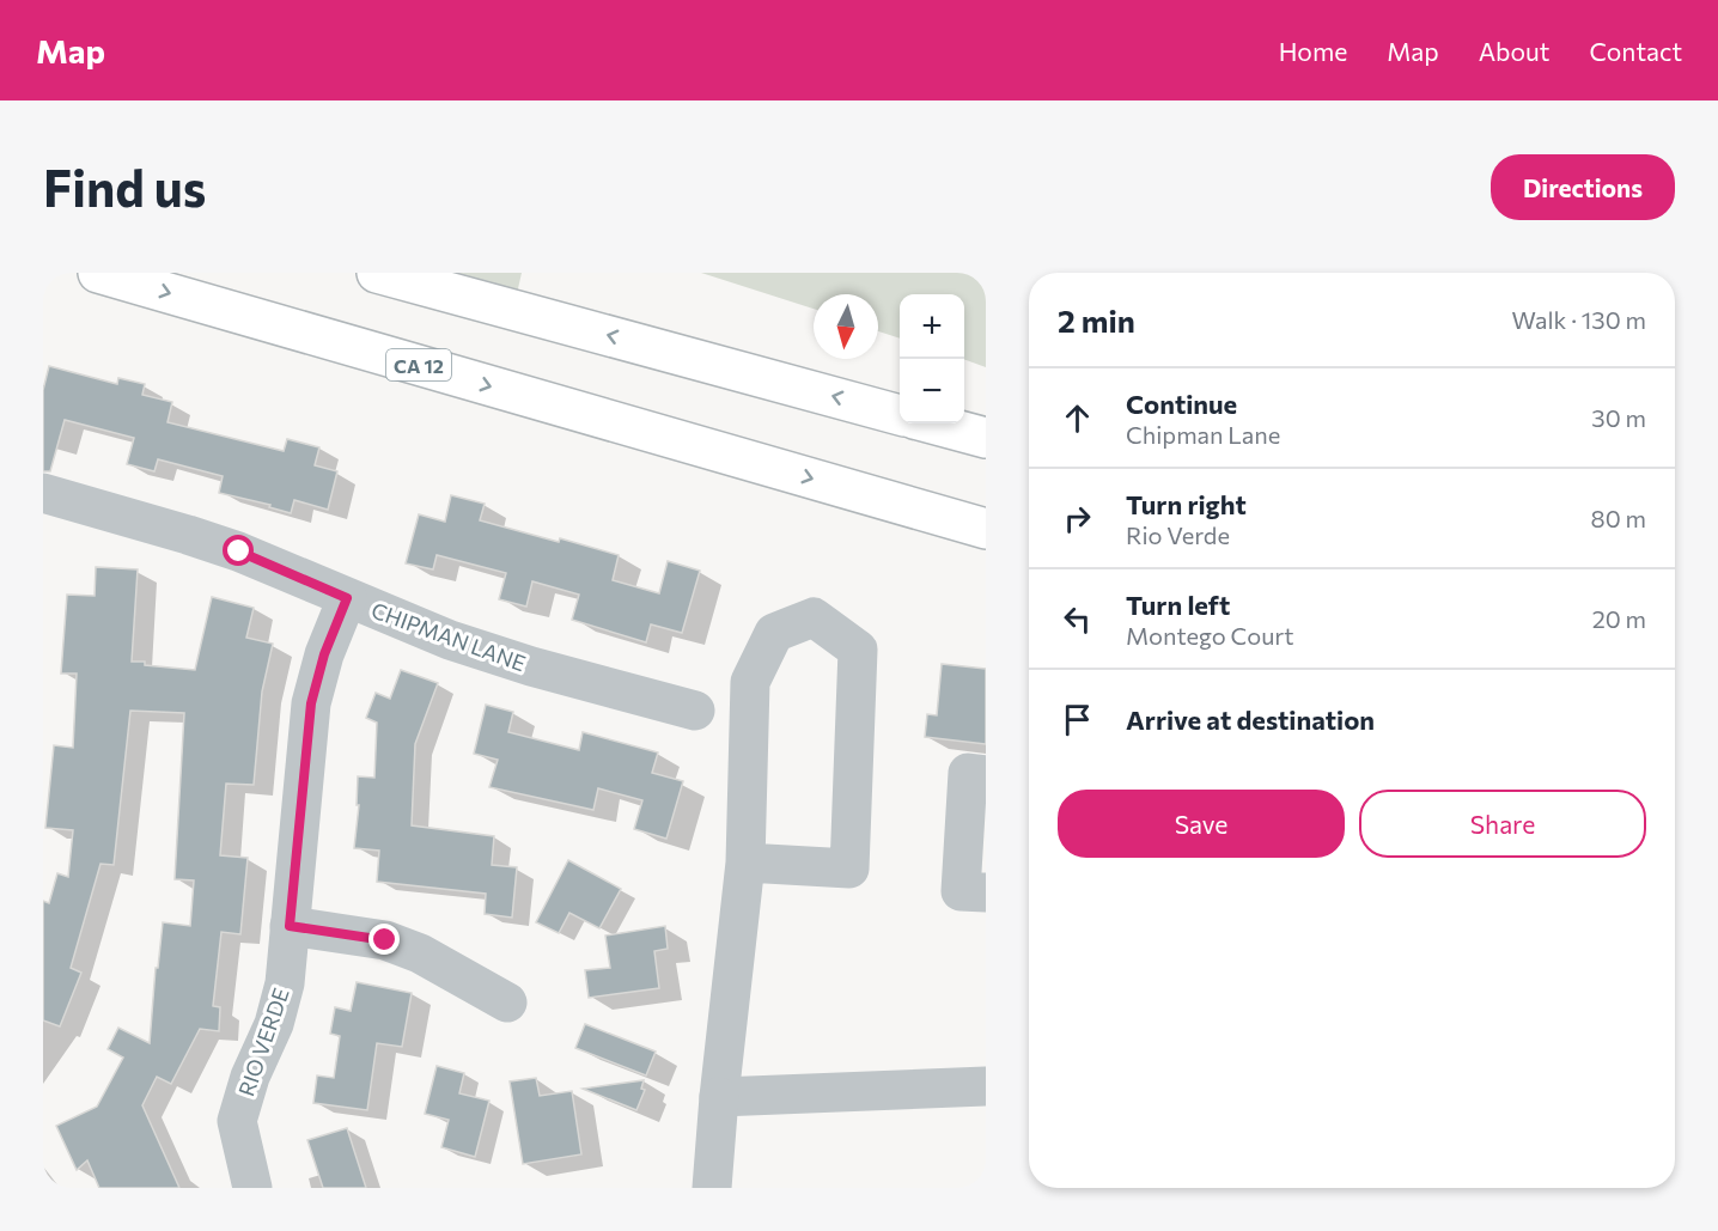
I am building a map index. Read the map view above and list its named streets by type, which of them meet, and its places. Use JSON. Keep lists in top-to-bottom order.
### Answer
{
  "streets": {
    "highway": ["CA 12"],
    "street": ["CHIPMAN LANE", "RIO VERDE"]
  },
  "crossings": [
    ["CHIPMAN LANE", "RIO VERDE"]
  ],
  "north": "bottom",
  "page": {
    "header": "Map",
    "nav": [
      "Home",
      "Map",
      "About",
      "Contact"
    ],
    "buttons": [
      "Directions",
      ["Save", "Share"]
    ],
    "title": "Find us",
    "heading": ["2 min", "Walk · 130 m"],
    "map_buttons": ["+", "−"],
    "list": [
      ["Continue", "Chipman Lane", "30 m"],
      ["Turn right", "Rio Verde", "80 m"],
      ["Turn left", "Montego Court", "20 m"],
      "Arrive at destination"
    ]
  }
}
